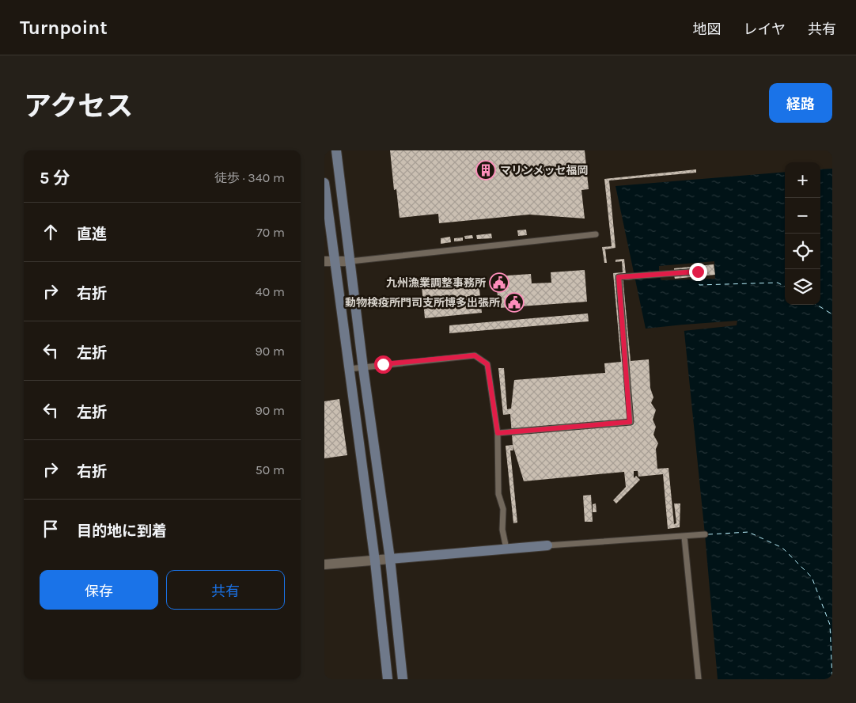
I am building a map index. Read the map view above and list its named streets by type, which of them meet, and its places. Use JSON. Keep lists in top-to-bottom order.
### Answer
{
  "places": {
    "building": ["マリンメッセ福岡"],
    "public building": ["九州漁業調整事務所", "動物検疫所門司支所博多出張所"]
  },
  "page": {
    "header": "Turnpoint",
    "nav": ["地図", "レイヤ", "共有"],
    "title": "アクセス",
    "buttons": [
      "経路",
      ["保存", "共有"]
    ],
    "heading": ["5 分", "徒歩 · 340 m"],
    "map_buttons": ["+", "−"],
    "list": [
      ["直進", "70 m"],
      ["右折", "40 m"],
      ["左折", "90 m"],
      ["左折", "90 m"],
      ["右折", "50 m"],
      "目的地に到着"
    ]
  }
}
